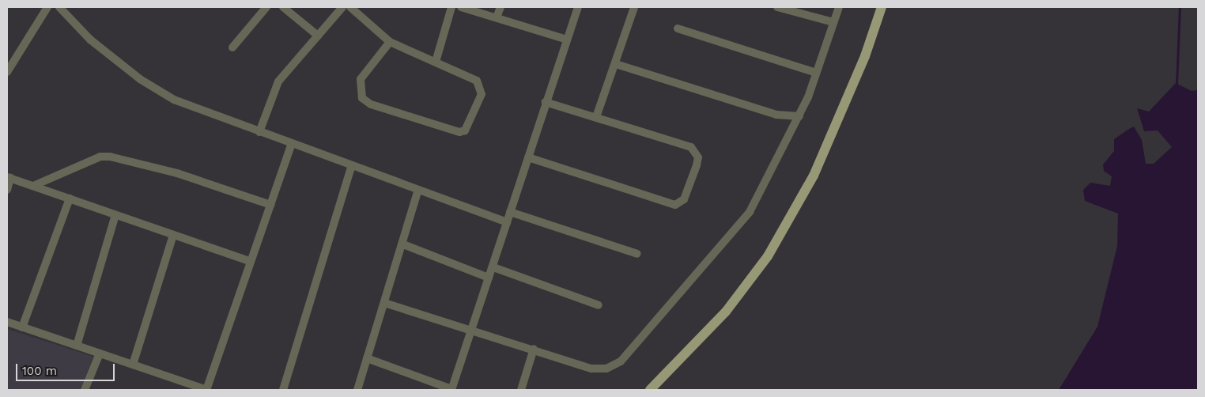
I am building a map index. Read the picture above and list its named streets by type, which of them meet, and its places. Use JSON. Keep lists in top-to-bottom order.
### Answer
{
  "scale_bar": "100 m"
}
